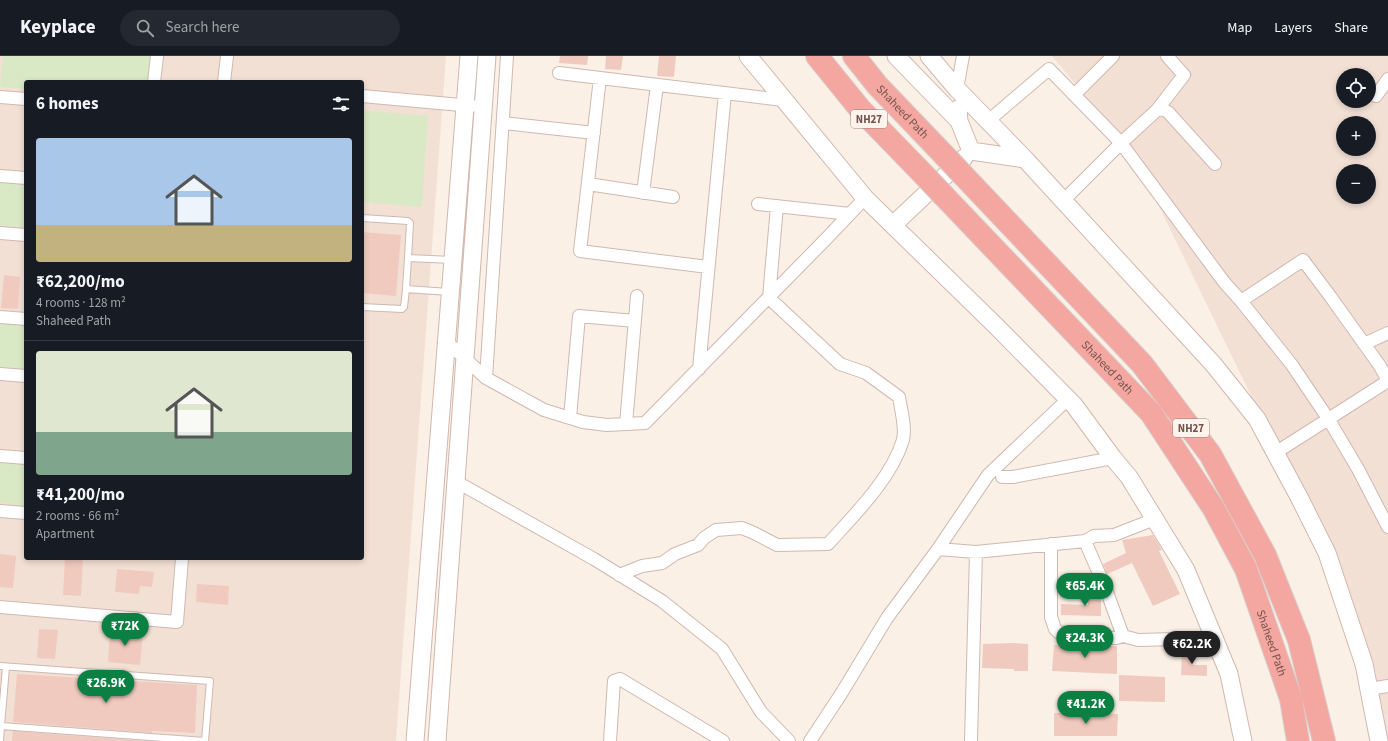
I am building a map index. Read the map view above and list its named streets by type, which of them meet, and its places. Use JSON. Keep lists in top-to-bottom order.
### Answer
{
  "streets": {
    "highway": ["Shaheed Path", "NH27"]
  },
  "page": {
    "header": "Keyplace",
    "search": "Search here",
    "nav": ["Map", "Layers", "Share"],
    "map_buttons": ["+", "−"],
    "heading": "6 homes",
    "list": [
      {
        "name": "₹62,200/mo",
        "note": "4 rooms · 128 m² · Shaheed Path"
      },
      {
        "name": "₹41,200/mo",
        "note": "2 rooms · 66 m² · Apartment"
      }
    ],
    "price": [
      "₹65.4K",
      "₹72K",
      "₹24.3K",
      "₹62.2K",
      "₹26.9K",
      "₹41.2K"
    ]
  }
}
